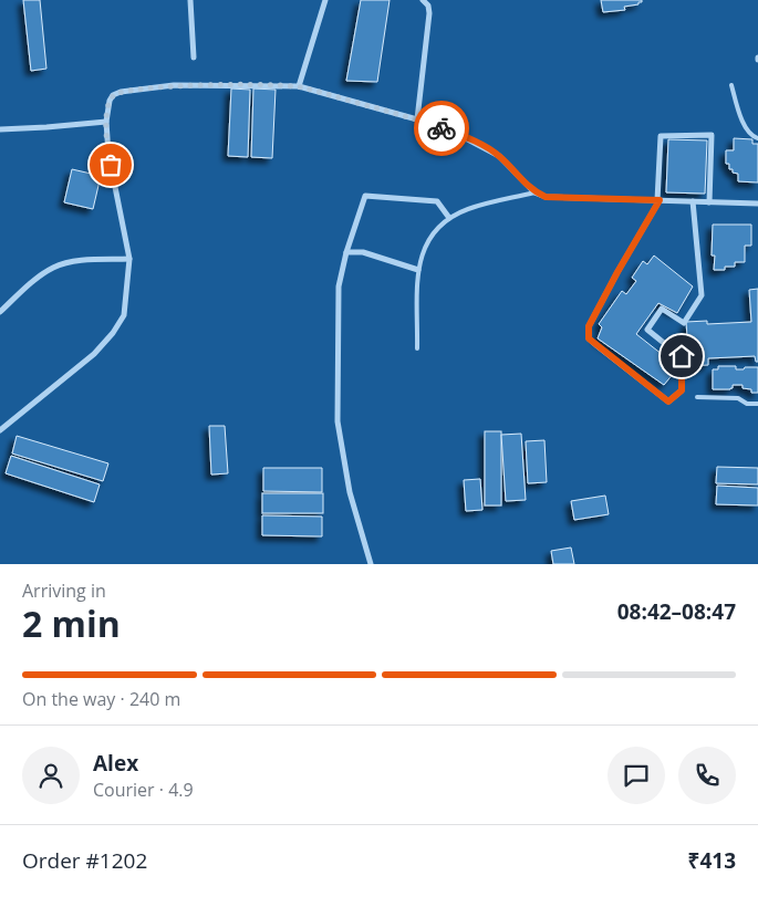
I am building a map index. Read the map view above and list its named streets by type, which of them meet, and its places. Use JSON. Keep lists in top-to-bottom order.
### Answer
{
  "page": {
    "heading": ["2 min", "Arriving in", "08:42–08:47"],
    "panel": [
      "Alex",
      "Courier · 4.9",
      "Order #1202",
      "₹413"
    ],
    "bar": "On the way · 240 m"
  }
}
